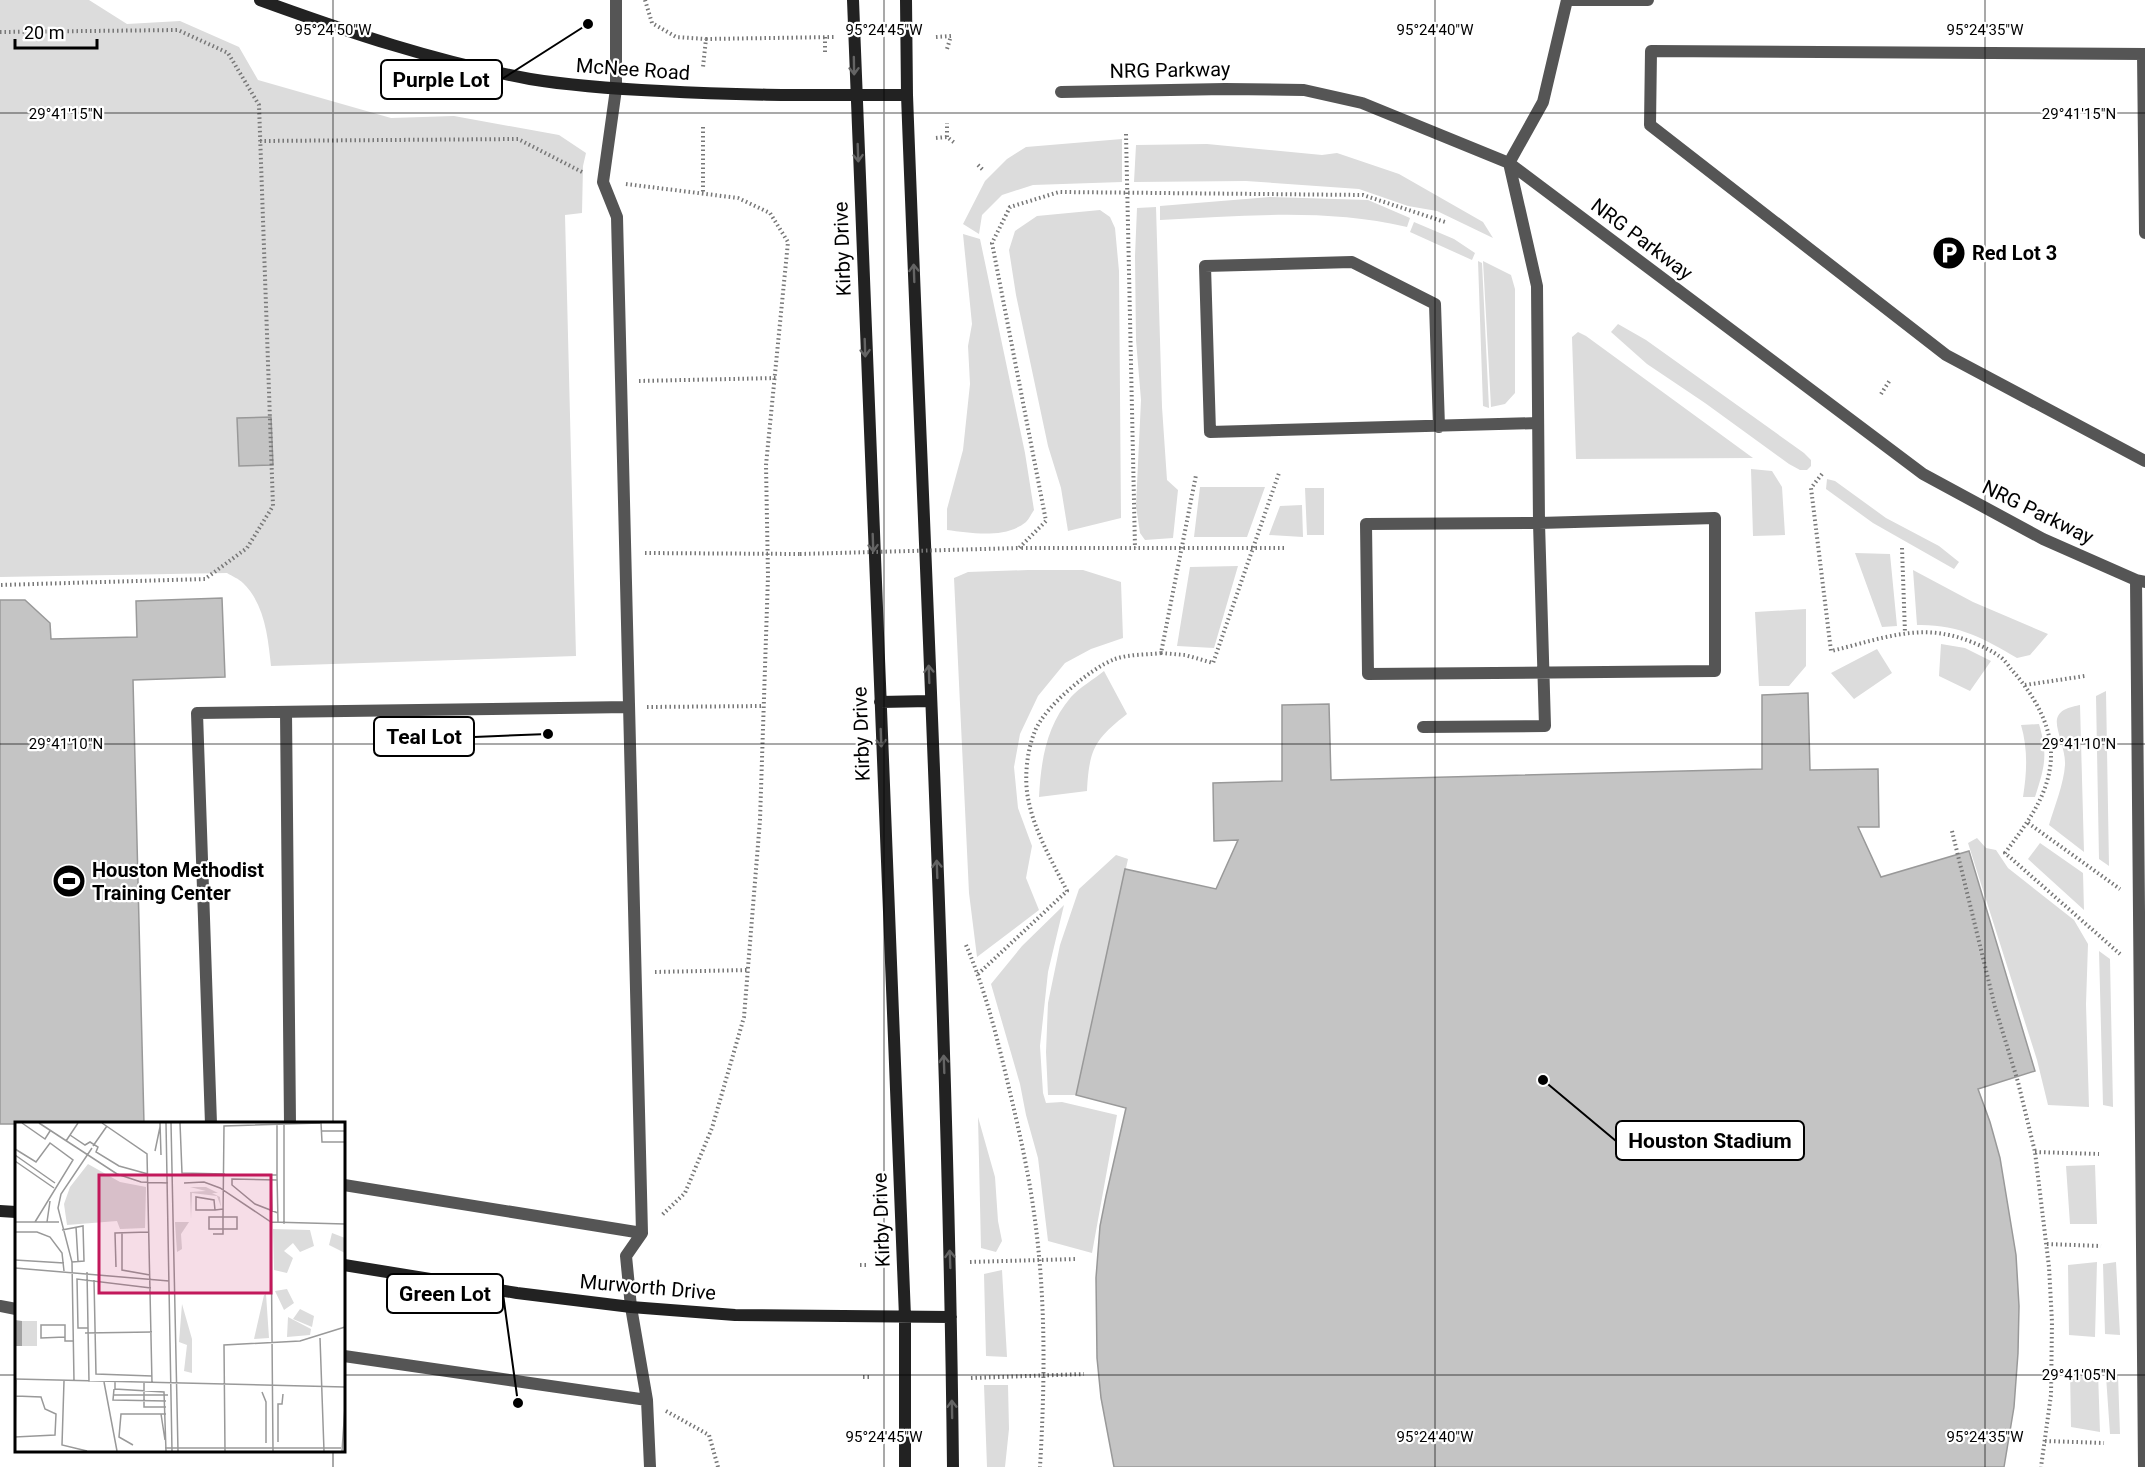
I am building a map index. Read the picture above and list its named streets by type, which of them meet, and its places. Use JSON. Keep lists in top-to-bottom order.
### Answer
{
  "streets": {
    "main road": ["McNee Road", "Kirby Drive", "Murworth Drive"],
    "lane": ["NRG Parkway"]
  },
  "crossings": [
    ["McNee Road", "Kirby Drive"],
    ["Kirby Drive", "Murworth Drive"]
  ],
  "places": {
    "other": [
      "Purple Lot",
      "Teal Lot",
      "Houston Stadium",
      "Green Lot"
    ],
    "parking": ["Red Lot 3"],
    "sports": ["Houston Methodist Training Center"]
  },
  "scale_bar": "20 m",
  "coordinates": [
    "95°24'50\"W",
    "95°24'45\"W",
    "95°24'40\"W",
    "95°24'35\"W",
    "29°41'15\"N",
    "29°41'10\"N",
    "29°41'05\"N"
  ]
}
